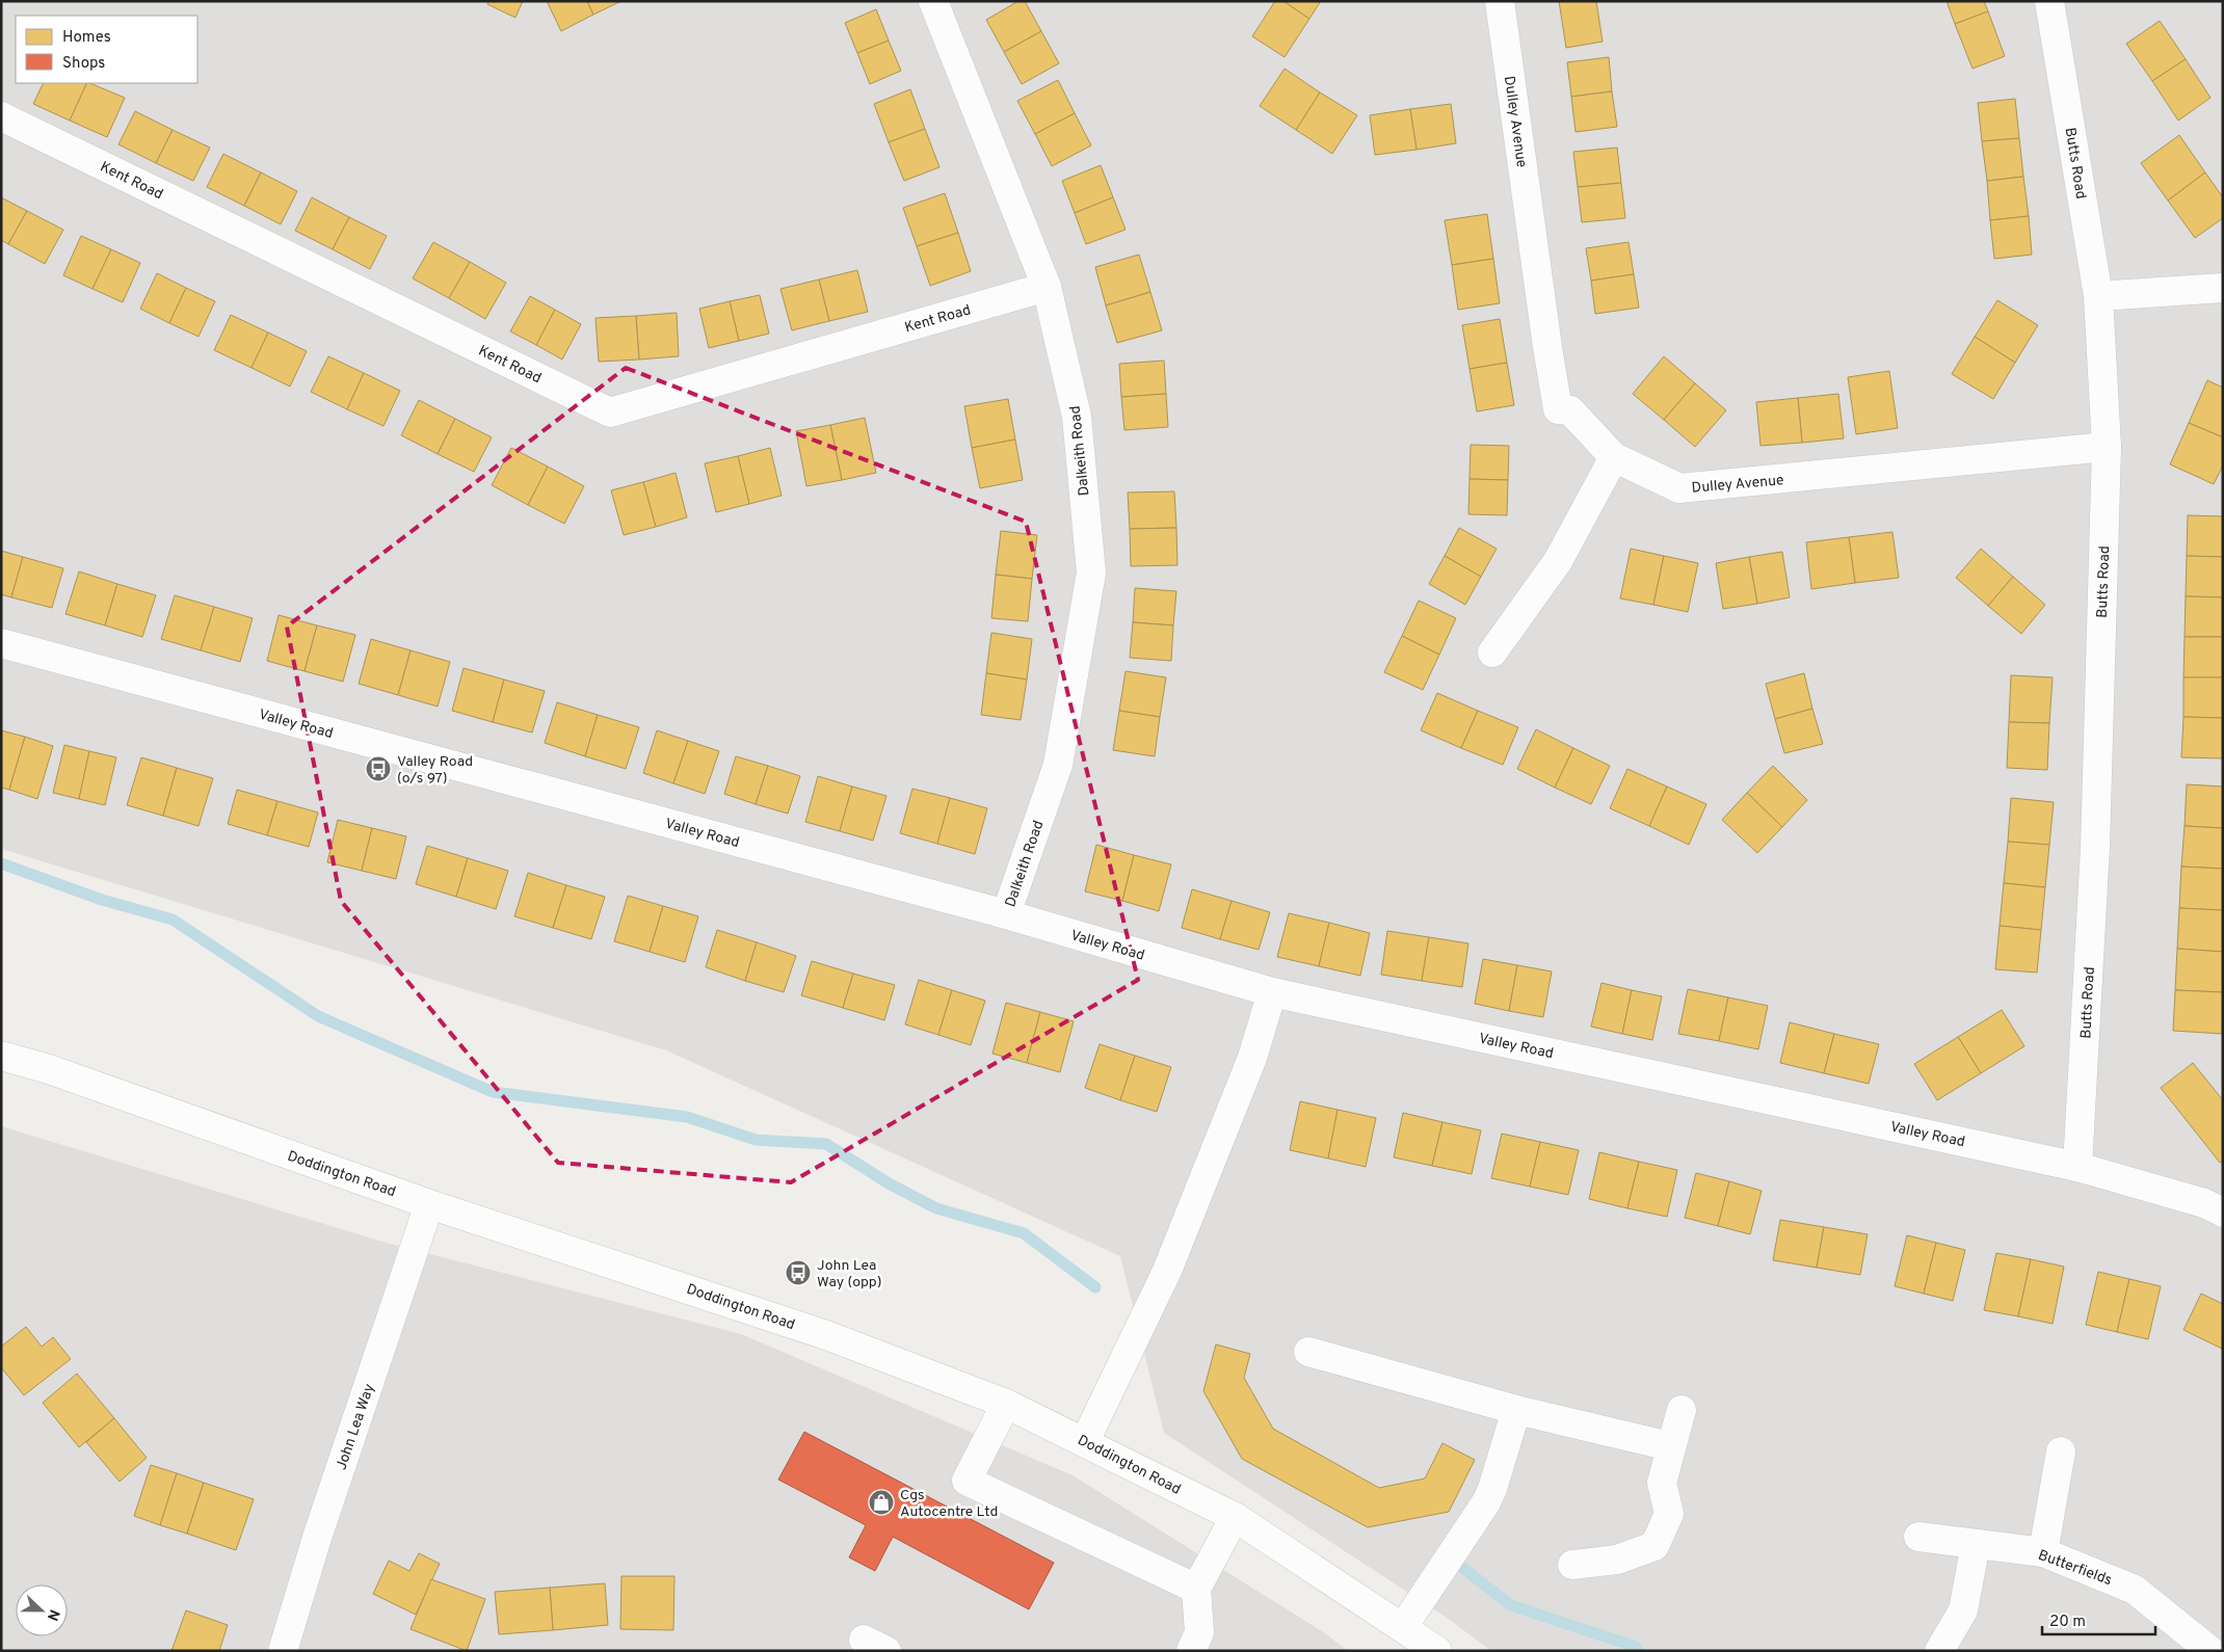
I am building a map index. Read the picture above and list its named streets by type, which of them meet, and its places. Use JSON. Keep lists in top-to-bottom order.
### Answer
{
  "streets": {
    "street": [
      "Dulley Avenue",
      "Butts Road",
      "Kent Road",
      "Dalkeith Road",
      "Valley Road",
      "Doddington Road",
      "John Lea Way",
      "Butterfields"
    ]
  },
  "crossings": [
    ["Dulley Avenue", "Butts Road"],
    ["Butts Road", "Valley Road"],
    ["Kent Road", "Dalkeith Road"],
    ["Dalkeith Road", "Valley Road"],
    ["Doddington Road", "John Lea Way"]
  ],
  "places": {
    "bus stop": ["Valley Road (o/s 97)", "John Lea Way (opp)"],
    "shop": ["Cgs Autocentre Ltd"]
  },
  "legend": ["Homes", "Shops"],
  "scale_bar": "20 m",
  "north": "right"
}
